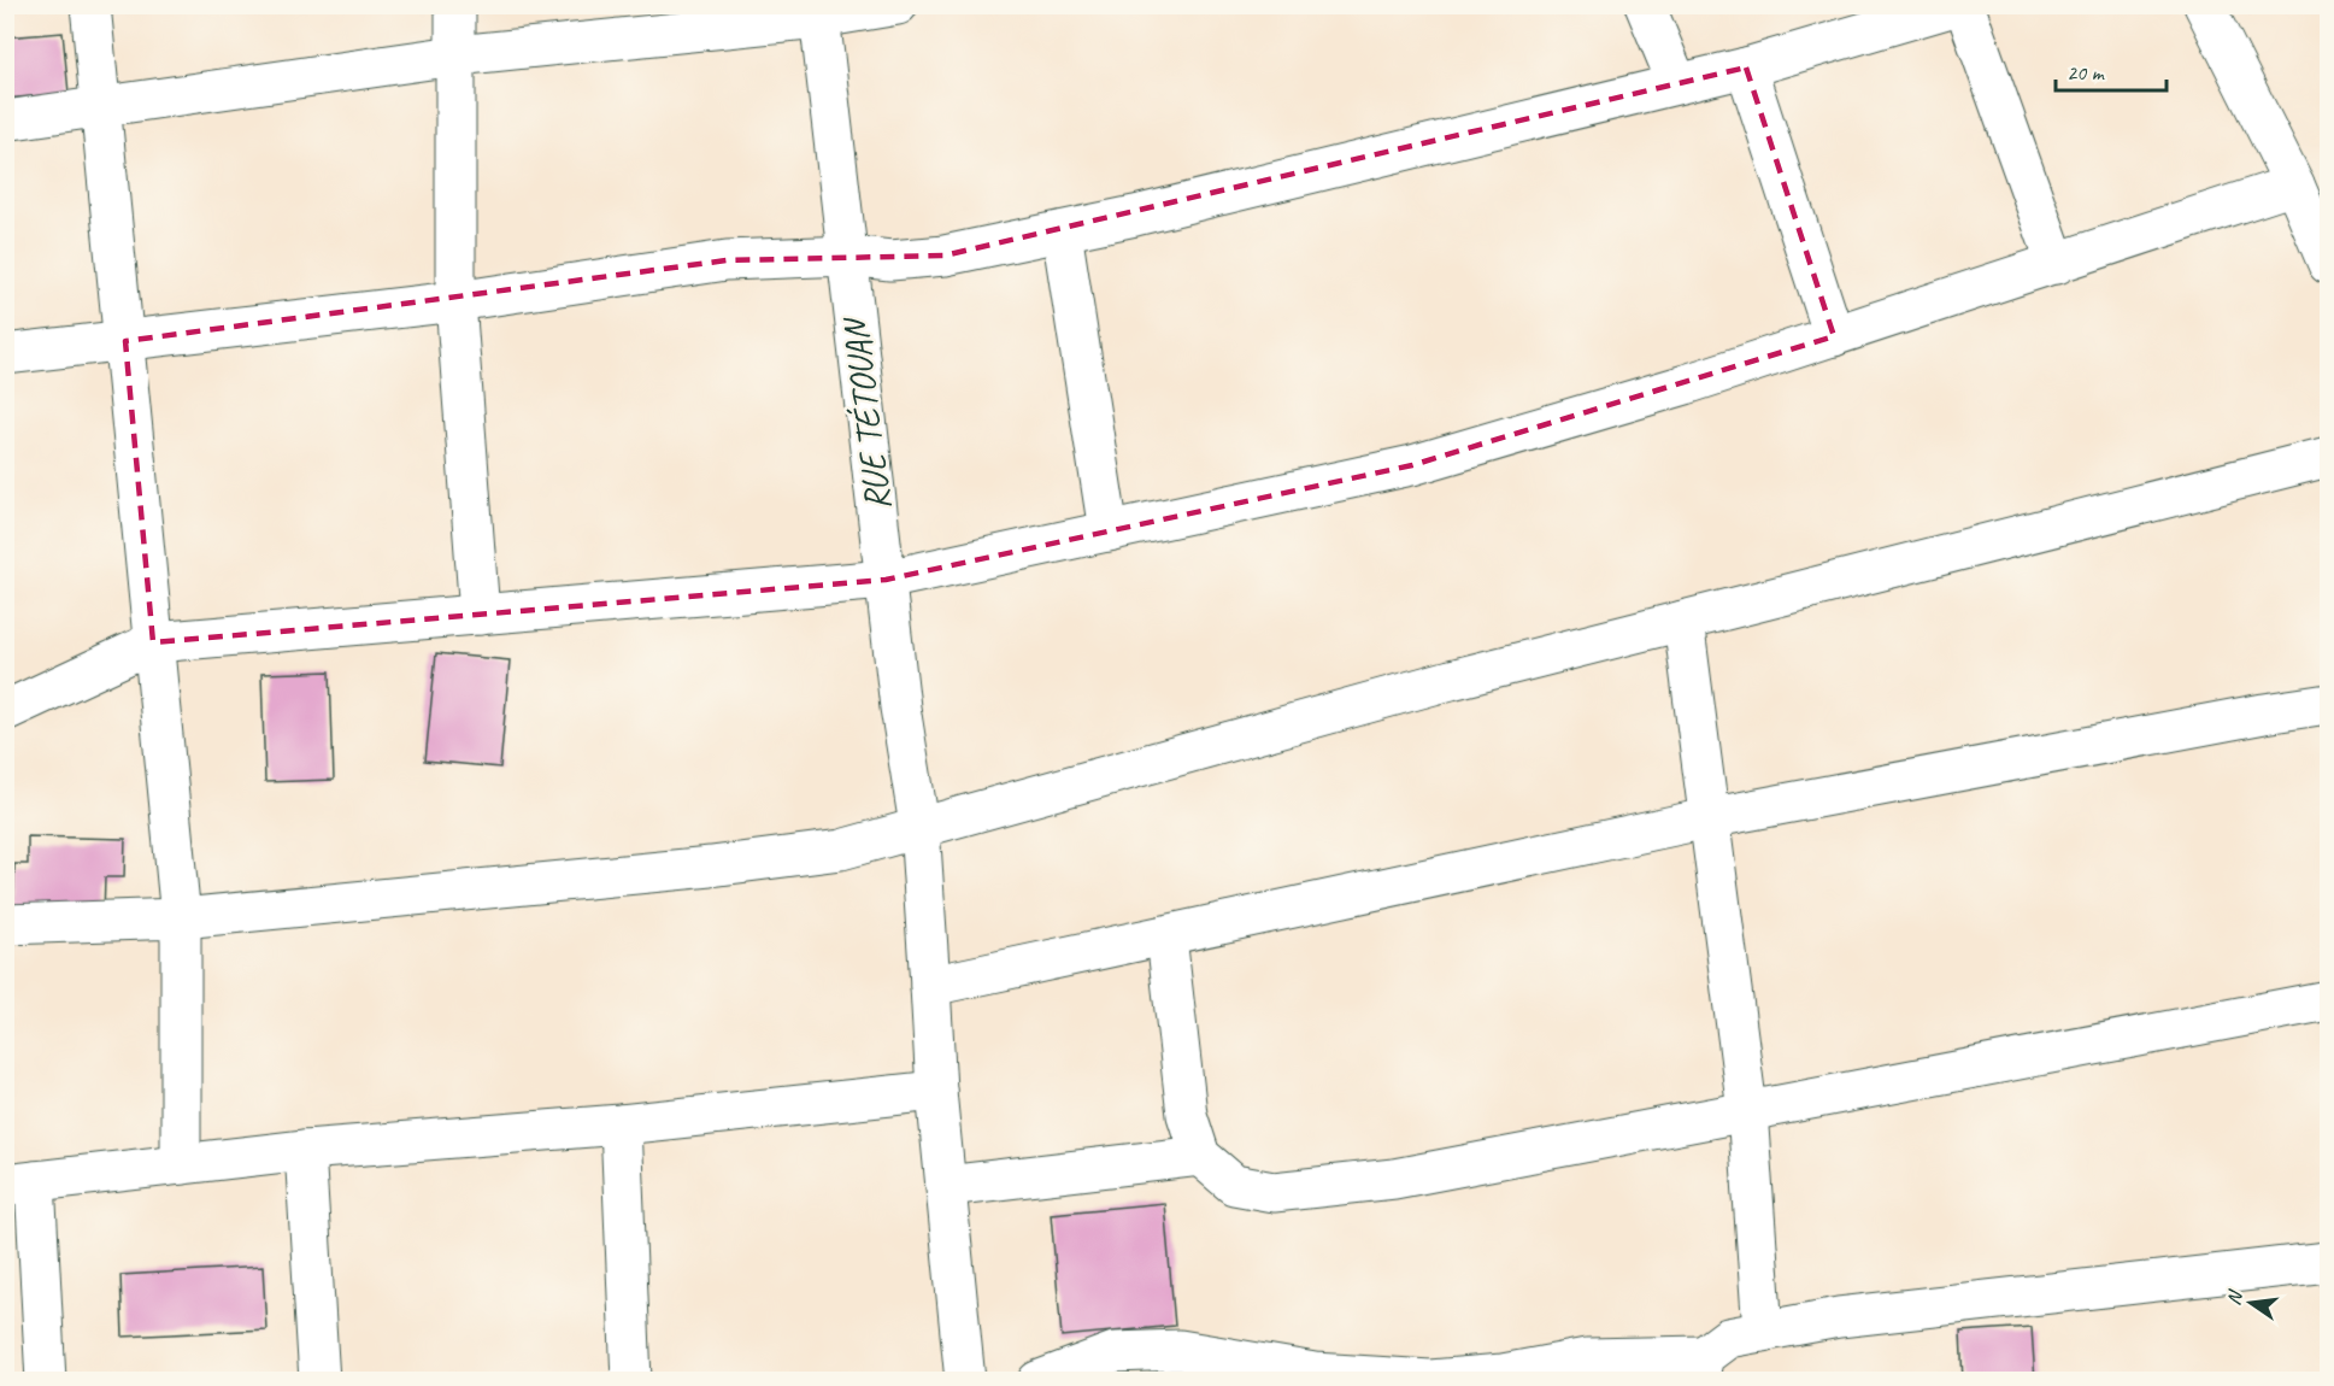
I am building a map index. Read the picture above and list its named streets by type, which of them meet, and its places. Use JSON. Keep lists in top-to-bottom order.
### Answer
{
  "streets": {
    "street": ["RUE TÉTOUAN"]
  },
  "scale_bar": "20 m",
  "north": "left"
}
